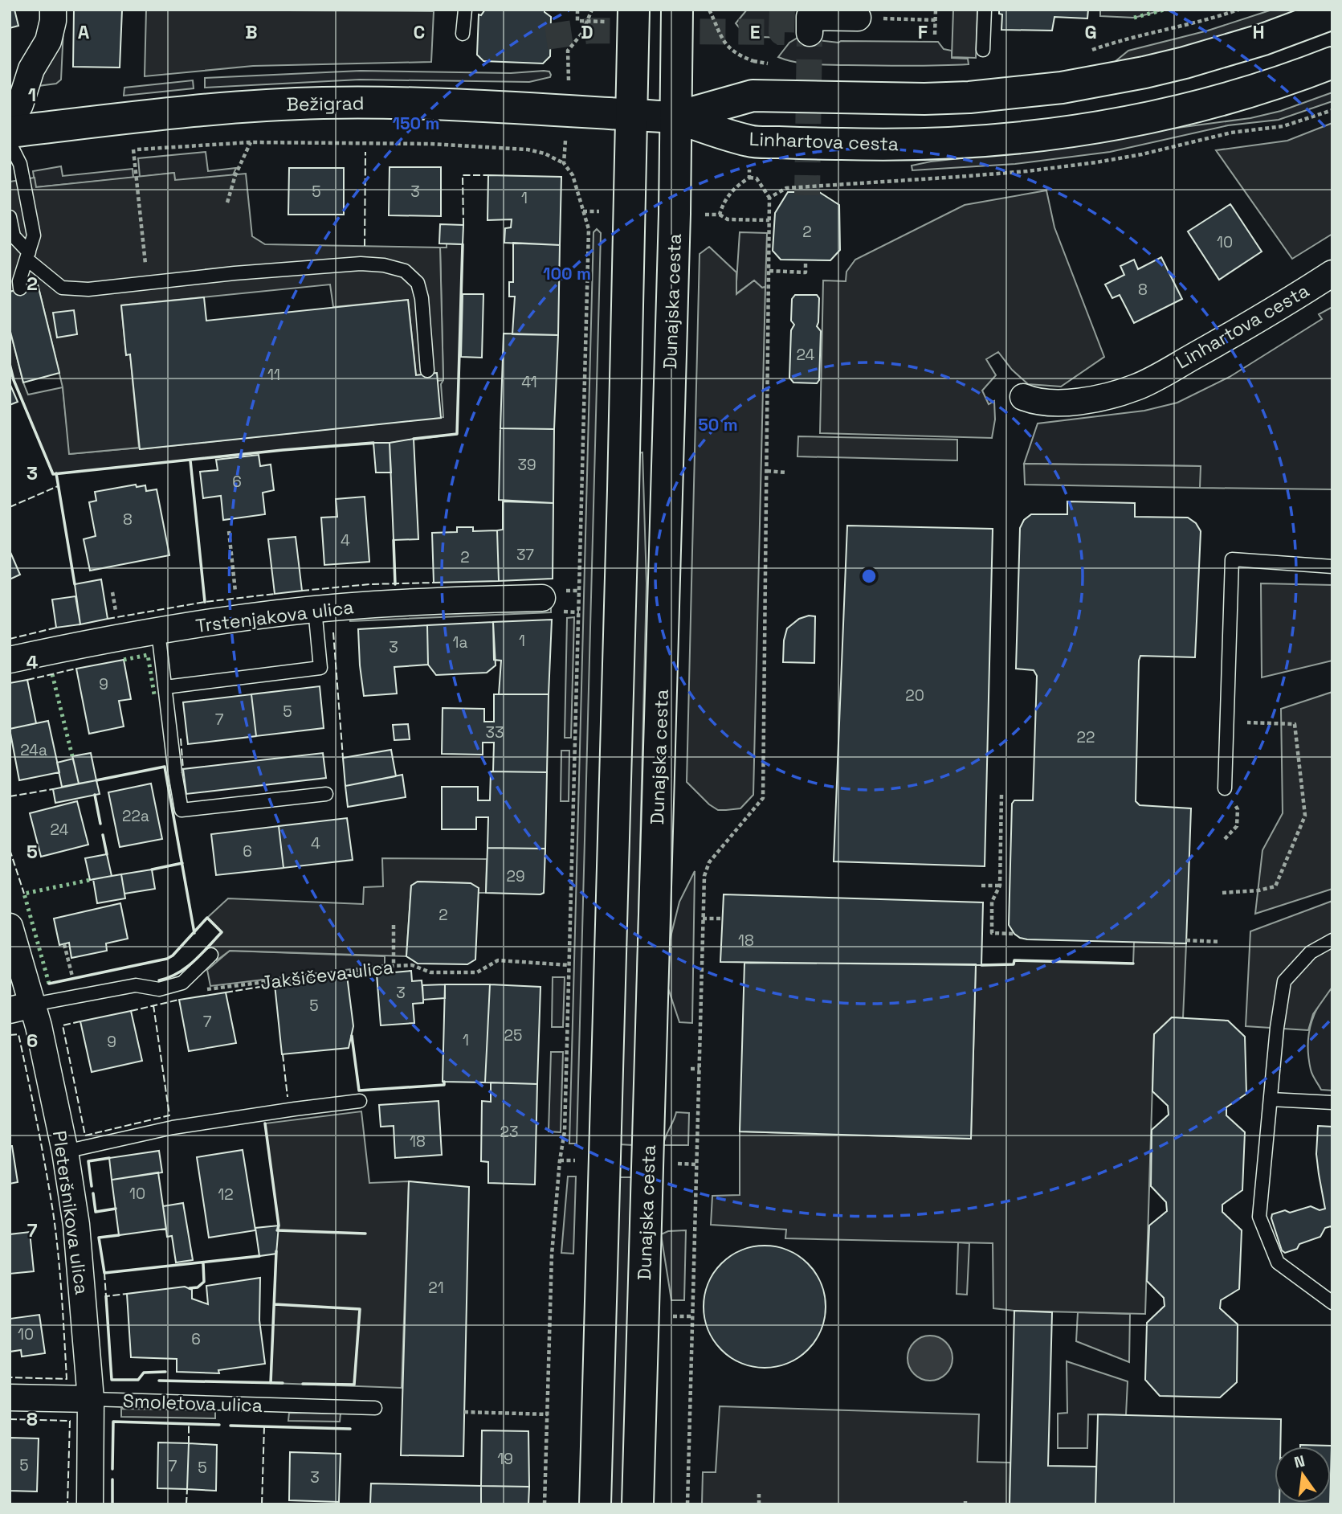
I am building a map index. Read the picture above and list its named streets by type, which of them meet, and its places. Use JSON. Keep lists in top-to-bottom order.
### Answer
{
  "streets": {
    "main road": ["Bežigrad", "Linhartova cesta", "Dunajska cesta"],
    "street": ["Trstenjakova ulica", "Pleteršnikova ulica", "Smoletova ulica"],
    "path": ["Jakšičeva ulica"]
  },
  "crossings": [
    ["Bežigrad", "Linhartova cesta"],
    ["Bežigrad", "Dunajska cesta"],
    ["Linhartova cesta", "Dunajska cesta"],
    ["Pleteršnikova ulica", "Smoletova ulica"]
  ],
  "house_numbers": [
    "5",
    "3",
    "1",
    "2",
    "10",
    "8",
    "24",
    "11",
    "41",
    "39",
    "6",
    "8",
    "4",
    "37",
    "2",
    "1",
    "1a",
    "3",
    "9",
    "20",
    "5",
    "7",
    "33",
    "22",
    "24a",
    "22a",
    "24",
    "4",
    "6",
    "29",
    "2",
    "18",
    "3",
    "5",
    "7",
    "25",
    "1",
    "9",
    "23",
    "18",
    "10",
    "12",
    "21",
    "10",
    "6",
    "19",
    "5",
    "7",
    "5",
    "3"
  ],
  "north": "top",
  "grid": {
    "columns": [
      "A",
      "B",
      "C",
      "D",
      "E",
      "F",
      "G",
      "H"
    ],
    "rows": [
      "1",
      "2",
      "3",
      "4",
      "5",
      "6",
      "7",
      "8"
    ]
  },
  "rings": ["150 m", "100 m", "50 m"]
}
